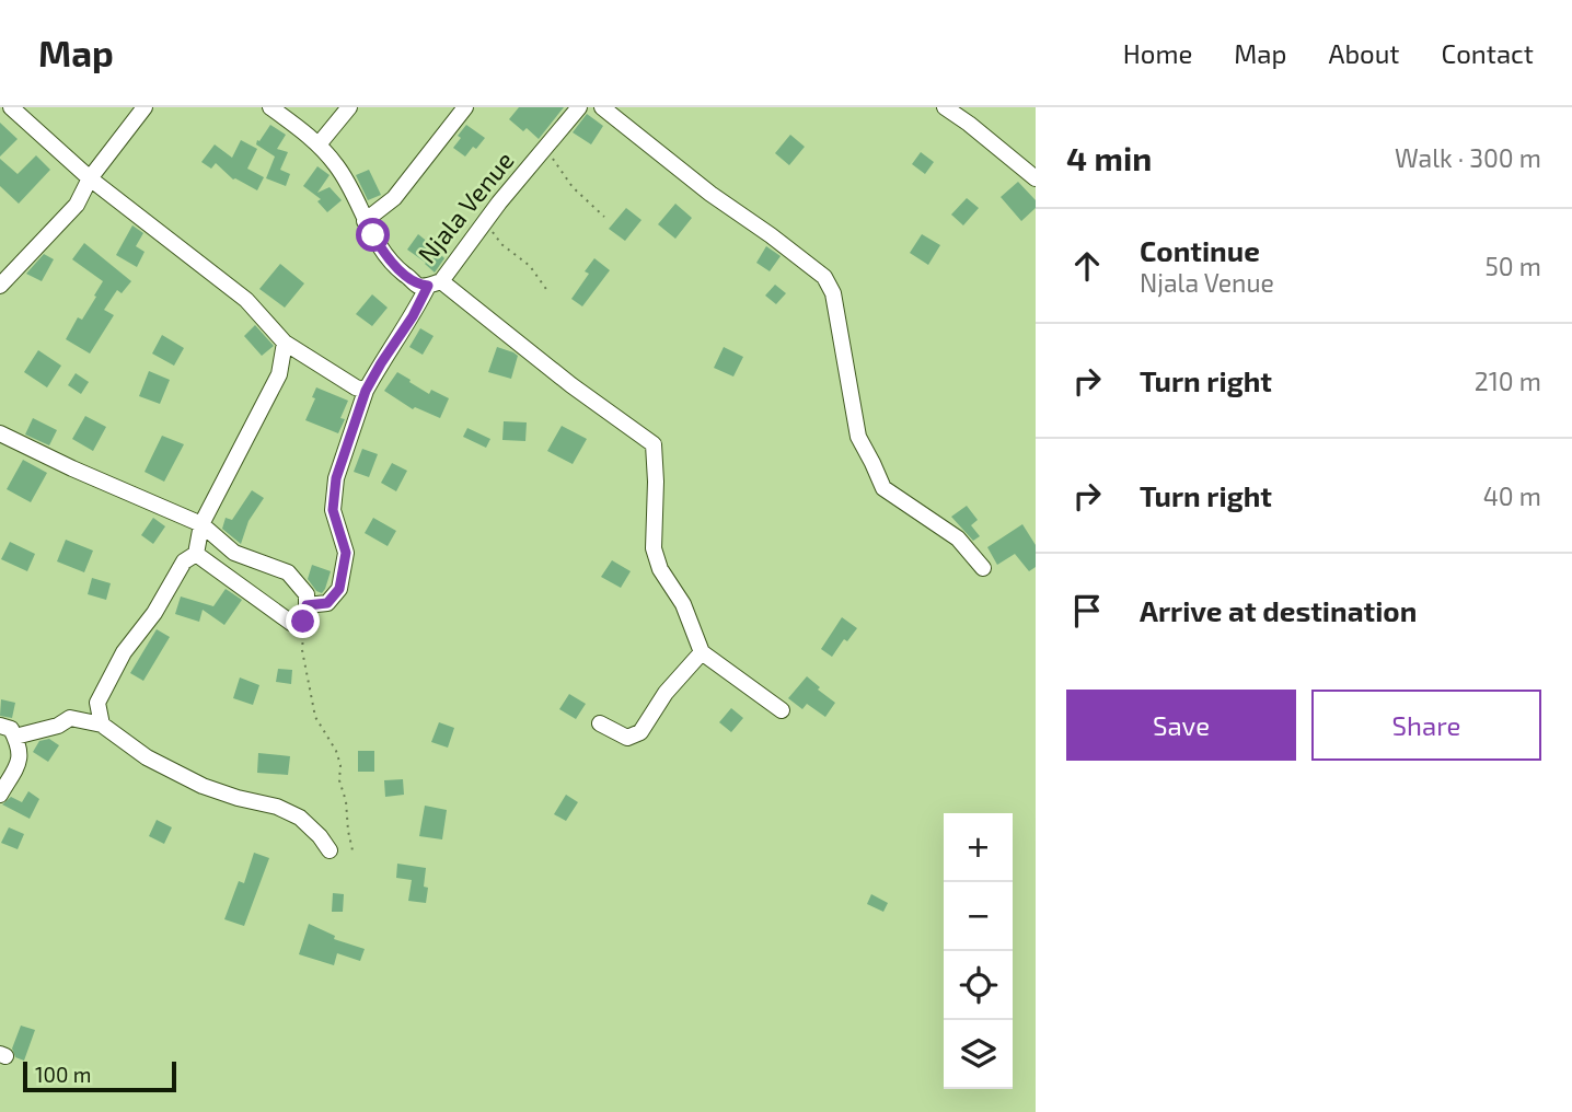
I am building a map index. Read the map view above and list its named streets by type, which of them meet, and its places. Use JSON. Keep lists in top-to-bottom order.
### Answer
{
  "streets": {
    "street": ["Njala Venue"]
  },
  "scale_bar": "100 m",
  "page": {
    "header": "Map",
    "nav": [
      "Home",
      "Map",
      "About",
      "Contact"
    ],
    "heading": ["4 min", "Walk · 300 m"],
    "list": [
      ["Continue", "Njala Venue", "50 m"],
      ["Turn right", "210 m"],
      ["Turn right", "40 m"],
      "Arrive at destination"
    ],
    "buttons": ["Save", "Share"],
    "map_buttons": ["+", "−"],
    "scale": "100 m"
  }
}
